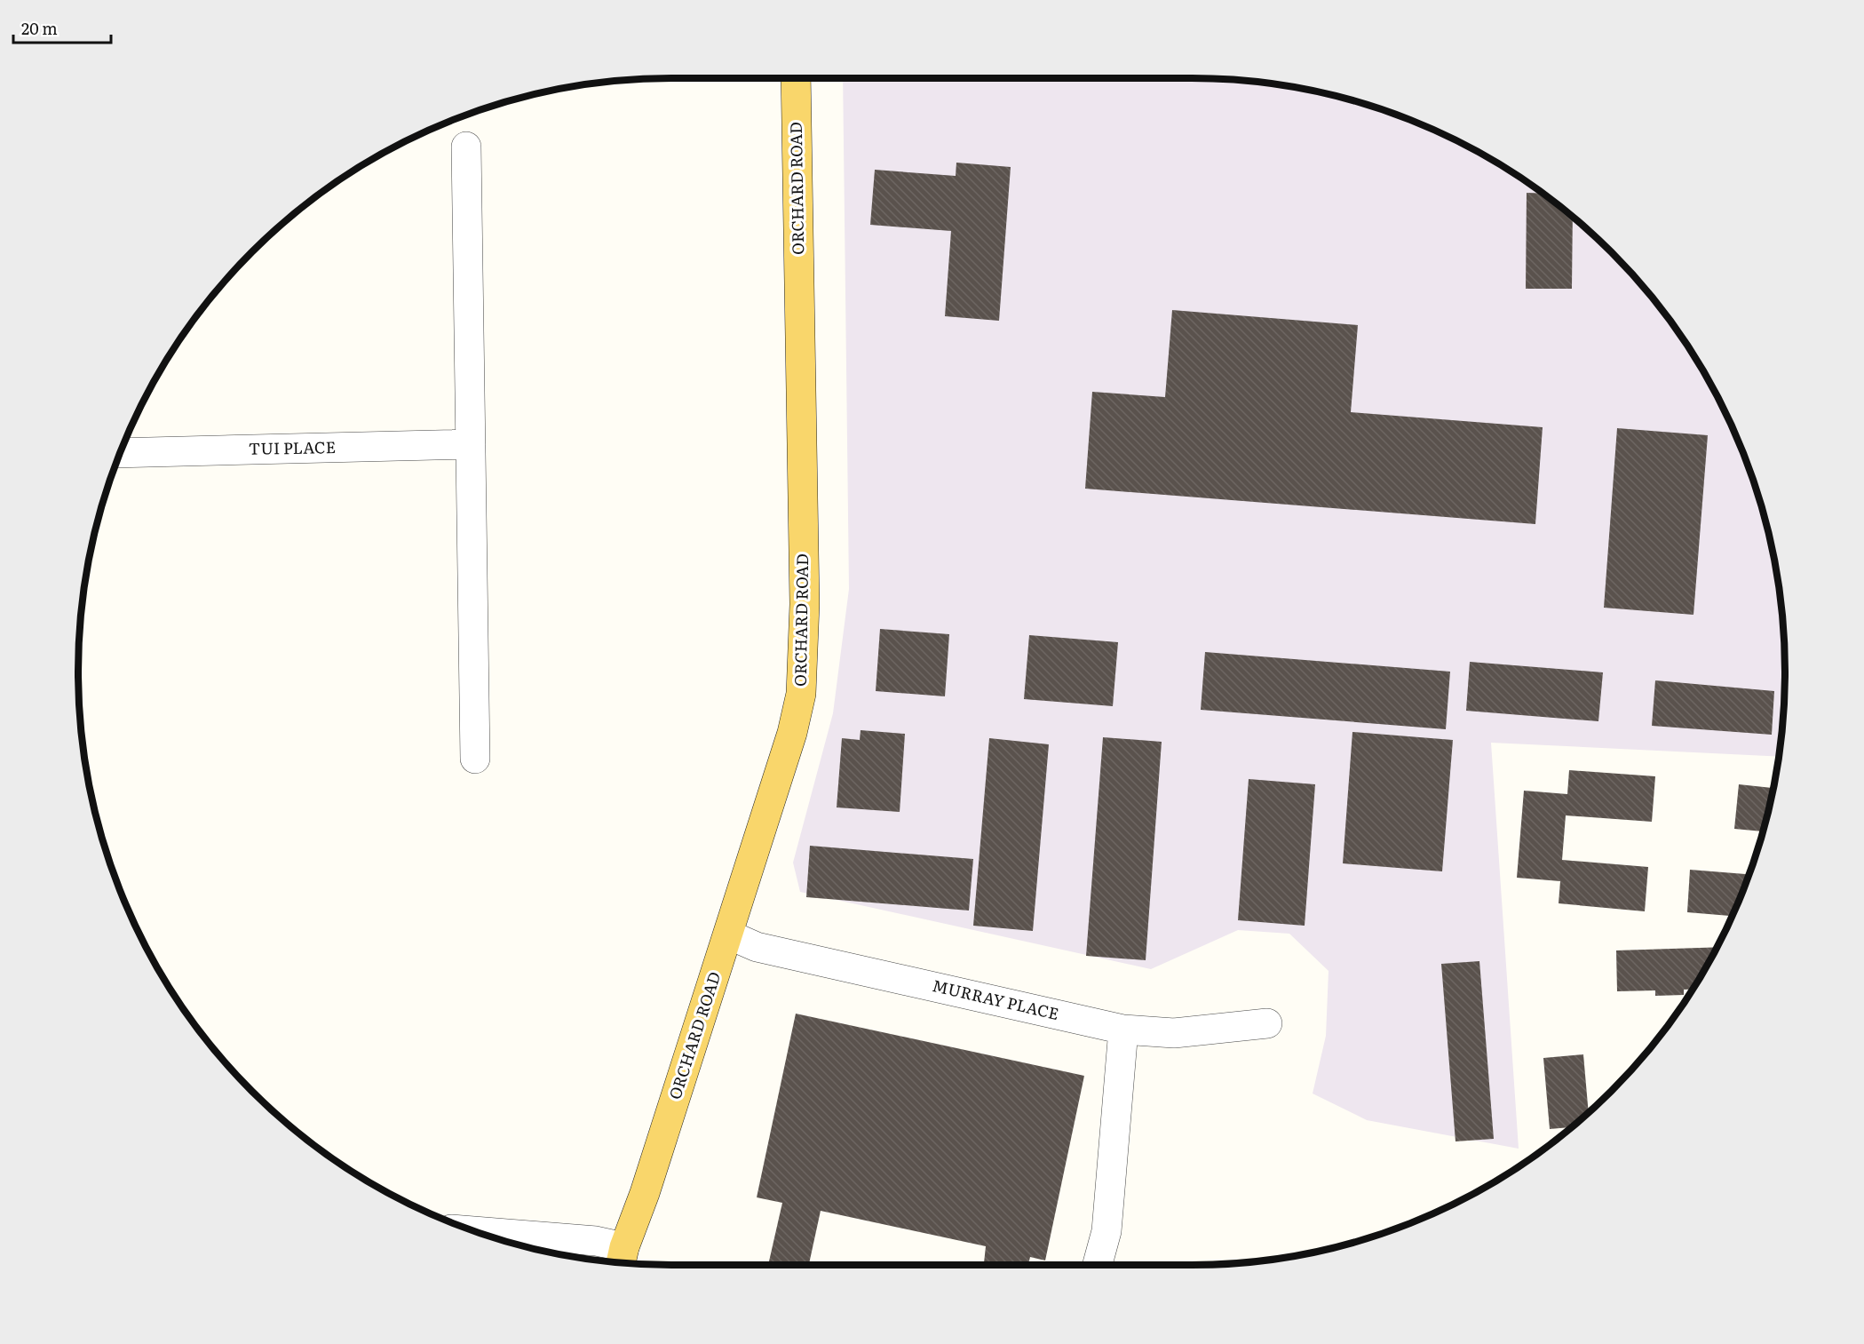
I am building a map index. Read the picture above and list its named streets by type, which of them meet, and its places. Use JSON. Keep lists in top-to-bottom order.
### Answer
{
  "streets": {
    "main road": ["ORCHARD ROAD"],
    "street": ["TUI PLACE", "MURRAY PLACE"]
  },
  "crossings": [
    ["ORCHARD ROAD", "MURRAY PLACE"]
  ],
  "scale_bar": "20 m"
}
